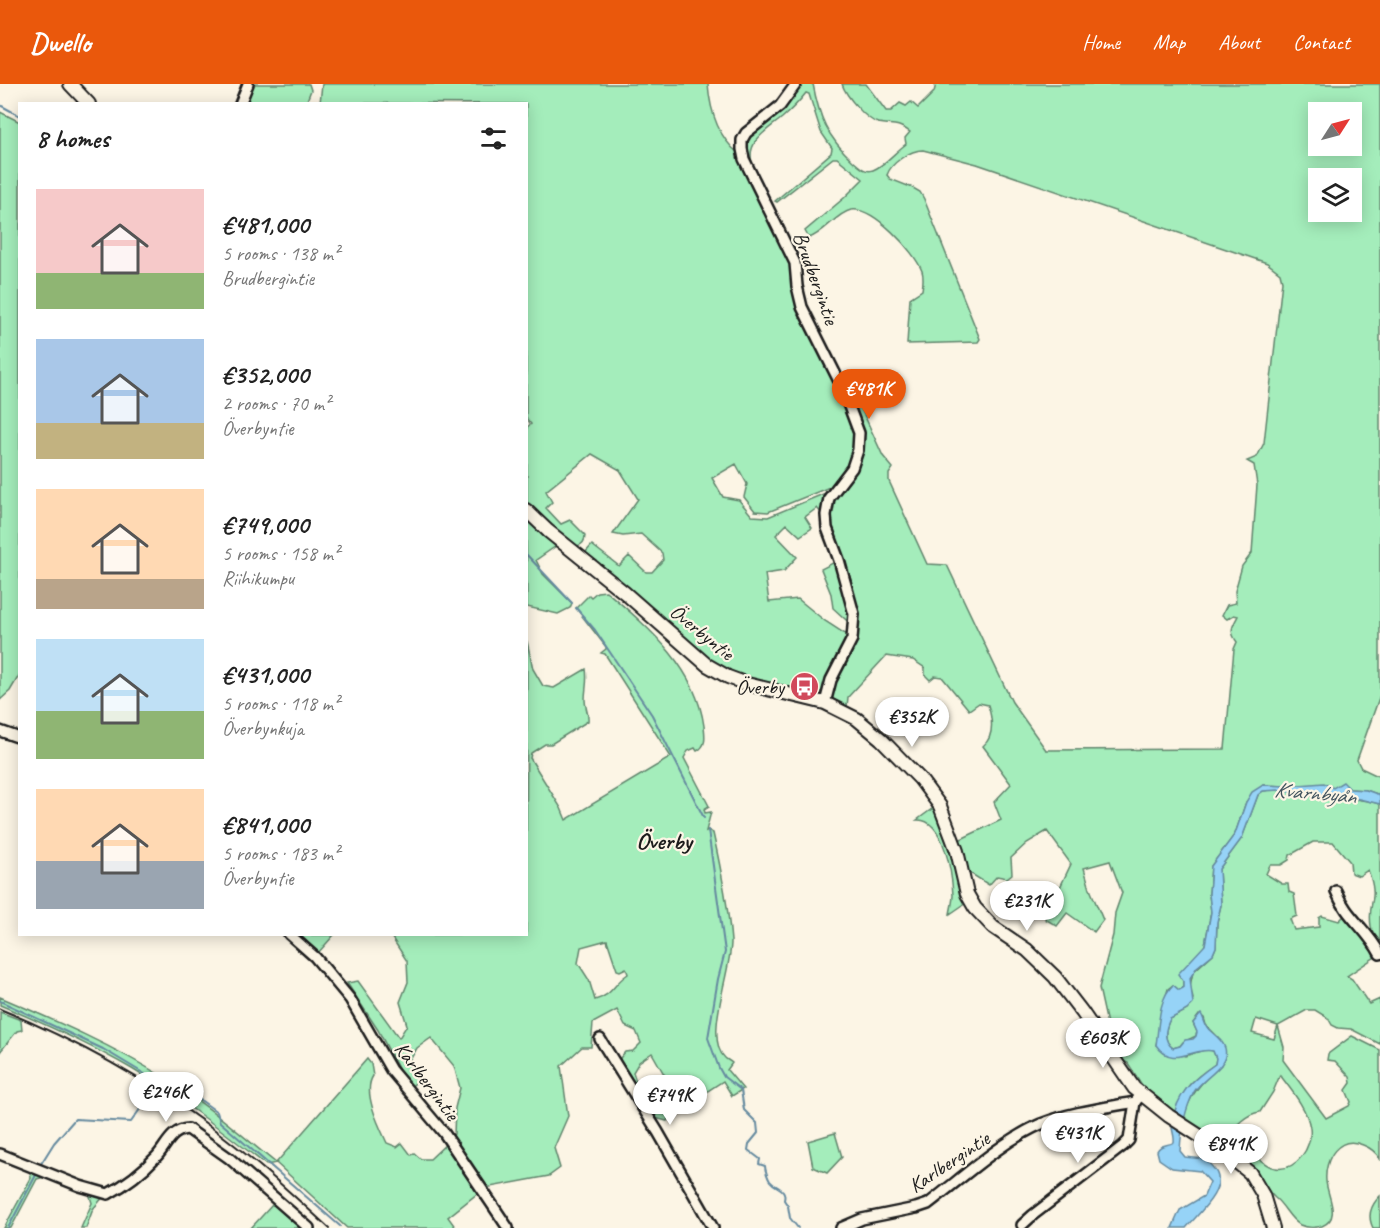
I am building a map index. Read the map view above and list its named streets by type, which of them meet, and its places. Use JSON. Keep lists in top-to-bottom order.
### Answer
{
  "streets": {
    "street": ["Brudbergintie", "Överbyntie", "Karlbergintie"]
  },
  "crossings": [
    ["Brudbergintie", "Överbyntie"],
    ["Överbyntie", "Karlbergintie"]
  ],
  "districts": ["Överby"],
  "water": ["Kvarnbyån"],
  "places": {
    "bus stop": ["Överby"]
  },
  "north": "top right",
  "page": {
    "header": "Dwello",
    "nav": [
      "Home",
      "Map",
      "About",
      "Contact"
    ],
    "heading": "8 homes",
    "list": [
      {
        "name": "€481,000",
        "note": "5 rooms · 138 m² · Brudbergintie"
      },
      {
        "name": "€352,000",
        "note": "2 rooms · 70 m² · Överbyntie"
      },
      {
        "name": "€749,000",
        "note": "5 rooms · 158 m² · Riihikumpu"
      },
      {
        "name": "€431,000",
        "note": "5 rooms · 118 m² · Överbynkuja"
      },
      {
        "name": "€841,000",
        "note": "5 rooms · 183 m² · Överbyntie"
      }
    ],
    "price": [
      "€481K",
      "€352K",
      "€231K",
      "€603K",
      "€246K",
      "€749K",
      "€431K",
      "€841K"
    ]
  }
}
